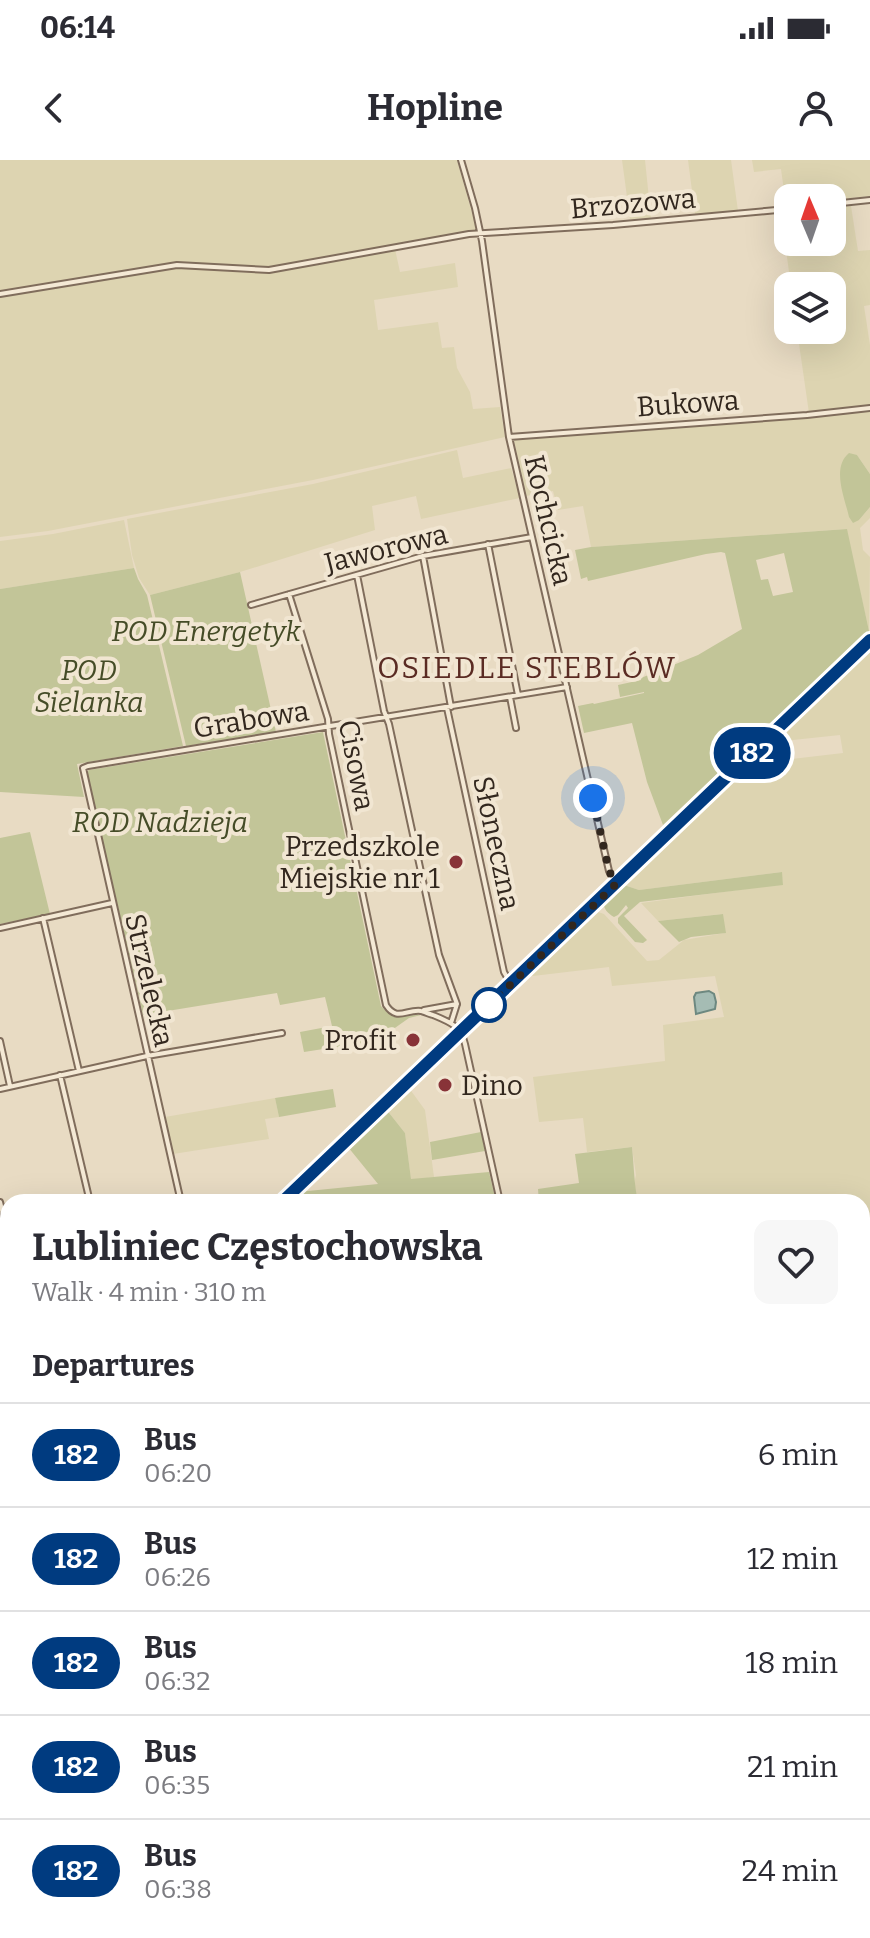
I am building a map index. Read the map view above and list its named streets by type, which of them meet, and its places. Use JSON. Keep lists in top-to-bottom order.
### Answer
{
  "streets": {
    "street": [
      "Brzozowa",
      "Bukowa",
      "Kochcicka",
      "Jaworowa",
      "Grabowa",
      "Cisowa",
      "Słoneczna",
      "Strzelecka"
    ]
  },
  "crossings": [
    ["Brzozowa", "Kochcicka"],
    ["Bukowa", "Kochcicka"],
    ["Kochcicka", "Jaworowa"],
    ["Kochcicka", "Grabowa"],
    ["Jaworowa", "Cisowa"],
    ["Jaworowa", "Słoneczna"],
    ["Grabowa", "Cisowa"],
    ["Grabowa", "Słoneczna"],
    ["Grabowa", "Strzelecka"]
  ],
  "districts": ["OSIEDLE STEBLÓW"],
  "parks": ["POD Energetyk", "POD Sielanka", "ROD Nadzieja"],
  "places": ["Przedszkole Miejskie nr 1", "Profit", "Dino"],
  "lines": ["bus line 182"],
  "north": "top",
  "page": {
    "status": "06:14",
    "header": "Hopline",
    "on_map": "182",
    "heading": [
      ["Lubliniec Częstochowska", "Walk · 4 min · 310 m"],
      "Departures"
    ],
    "list": [
      {
        "mark": "182",
        "name": "Bus",
        "note": "06:20",
        "value": "6 min"
      },
      {
        "mark": "182",
        "name": "Bus",
        "note": "06:26",
        "value": "12 min"
      },
      {
        "mark": "182",
        "name": "Bus",
        "note": "06:32",
        "value": "18 min"
      },
      {
        "mark": "182",
        "name": "Bus",
        "note": "06:35",
        "value": "21 min"
      },
      {
        "mark": "182",
        "name": "Bus",
        "note": "06:38",
        "value": "24 min"
      }
    ]
  }
}
